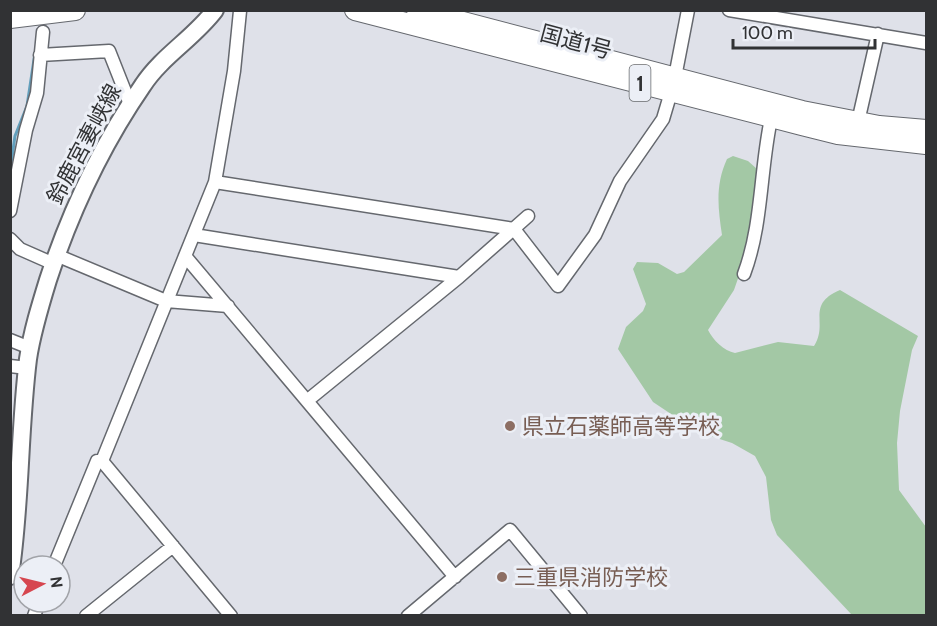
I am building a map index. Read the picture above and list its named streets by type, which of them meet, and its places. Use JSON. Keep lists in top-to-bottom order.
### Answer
{
  "streets": {
    "highway": ["国道1号", "1"],
    "main road": ["鈴鹿宮妻峡線"]
  },
  "places": ["県立石薬師高等学校", "三重県消防学校"],
  "scale_bar": "100 m",
  "north": "right"
}
